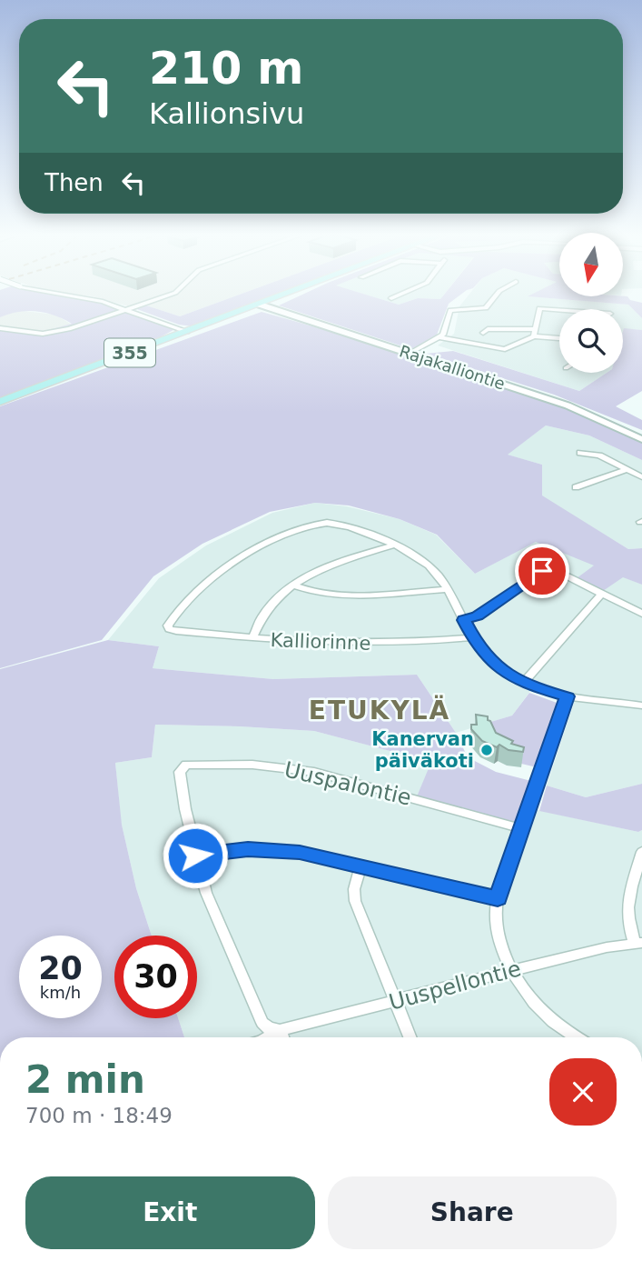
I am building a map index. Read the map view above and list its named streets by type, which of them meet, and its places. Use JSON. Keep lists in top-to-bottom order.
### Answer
{
  "streets": {
    "main road": ["355"],
    "street": [
      "Rajakalliontie",
      "Kalliorinne",
      "Uuspalontie",
      "Uuspellontie"
    ]
  },
  "crossings": [
    ["355", "Rajakalliontie"],
    ["Uuspalontie", "Uuspellontie"]
  ],
  "districts": ["ETUKYLÄ"],
  "places": ["Kanervan päiväkoti"],
  "north": "bottom",
  "page": {
    "turn": ["210 m", "Kallionsivu"],
    "then": "Then",
    "speed": "20 km/h",
    "limit": "30",
    "heading": ["2 min", "700 m · 18:49"],
    "buttons": ["Exit", "Share"]
  }
}
